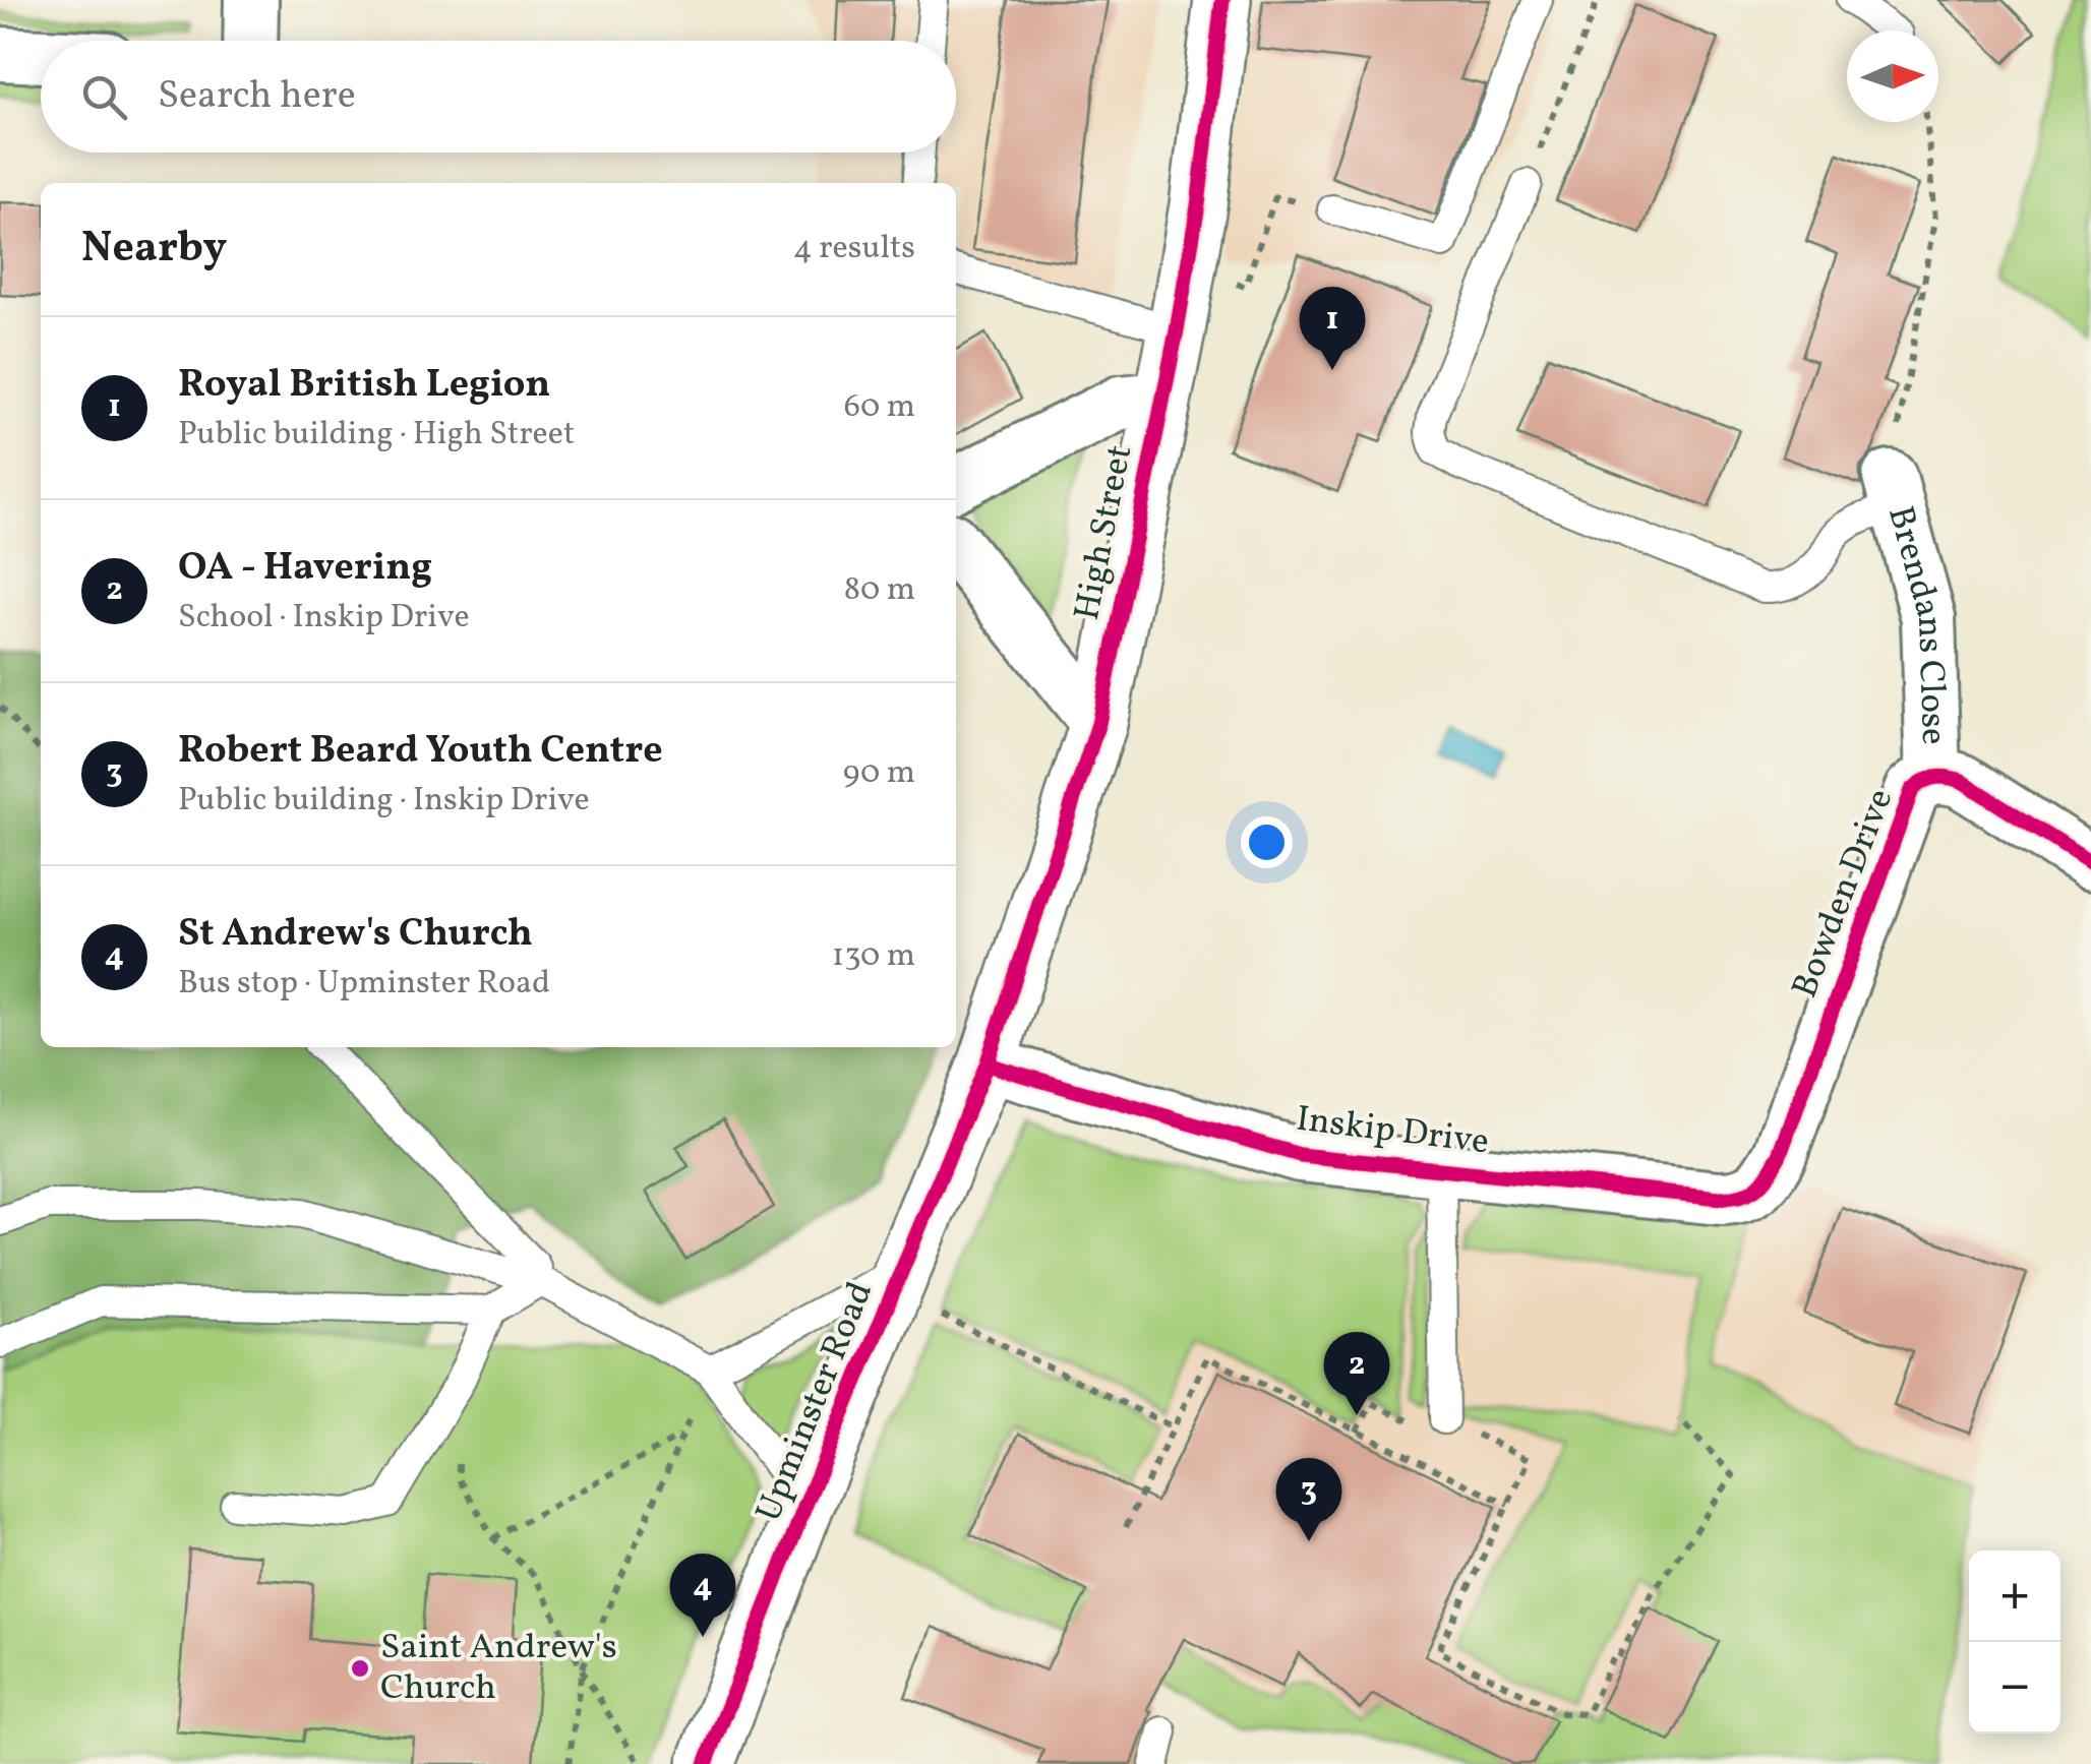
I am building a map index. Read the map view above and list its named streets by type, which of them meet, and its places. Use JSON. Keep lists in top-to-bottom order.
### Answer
{
  "streets": {
    "main road": ["High Street", "Upminster Road"],
    "street": ["Brendans Close", "Bowden Drive", "Inskip Drive"]
  },
  "crossings": [
    ["High Street", "Inskip Drive"],
    ["High Street", "Upminster Road"],
    ["Brendans Close", "Bowden Drive"],
    ["Bowden Drive", "Inskip Drive"],
    ["Inskip Drive", "Upminster Road"]
  ],
  "places": ["Saint Andrew's Church"],
  "north": "right",
  "page": {
    "search": "Search here",
    "heading": ["Nearby", "4 results"],
    "pins": [
      "1",
      "2",
      "3",
      "4"
    ],
    "list": [
      {
        "mark": "1",
        "name": "Royal British Legion",
        "note": "Public building · High Street",
        "value": "60 m"
      },
      {
        "mark": "2",
        "name": "OA - Havering",
        "note": "School · Inskip Drive",
        "value": "80 m"
      },
      {
        "mark": "3",
        "name": "Robert Beard Youth Centre",
        "note": "Public building · Inskip Drive",
        "value": "90 m"
      },
      {
        "mark": "4",
        "name": "St Andrew's Church",
        "note": "Bus stop · Upminster Road",
        "value": "130 m"
      }
    ],
    "map_buttons": ["+", "−"]
  }
}
